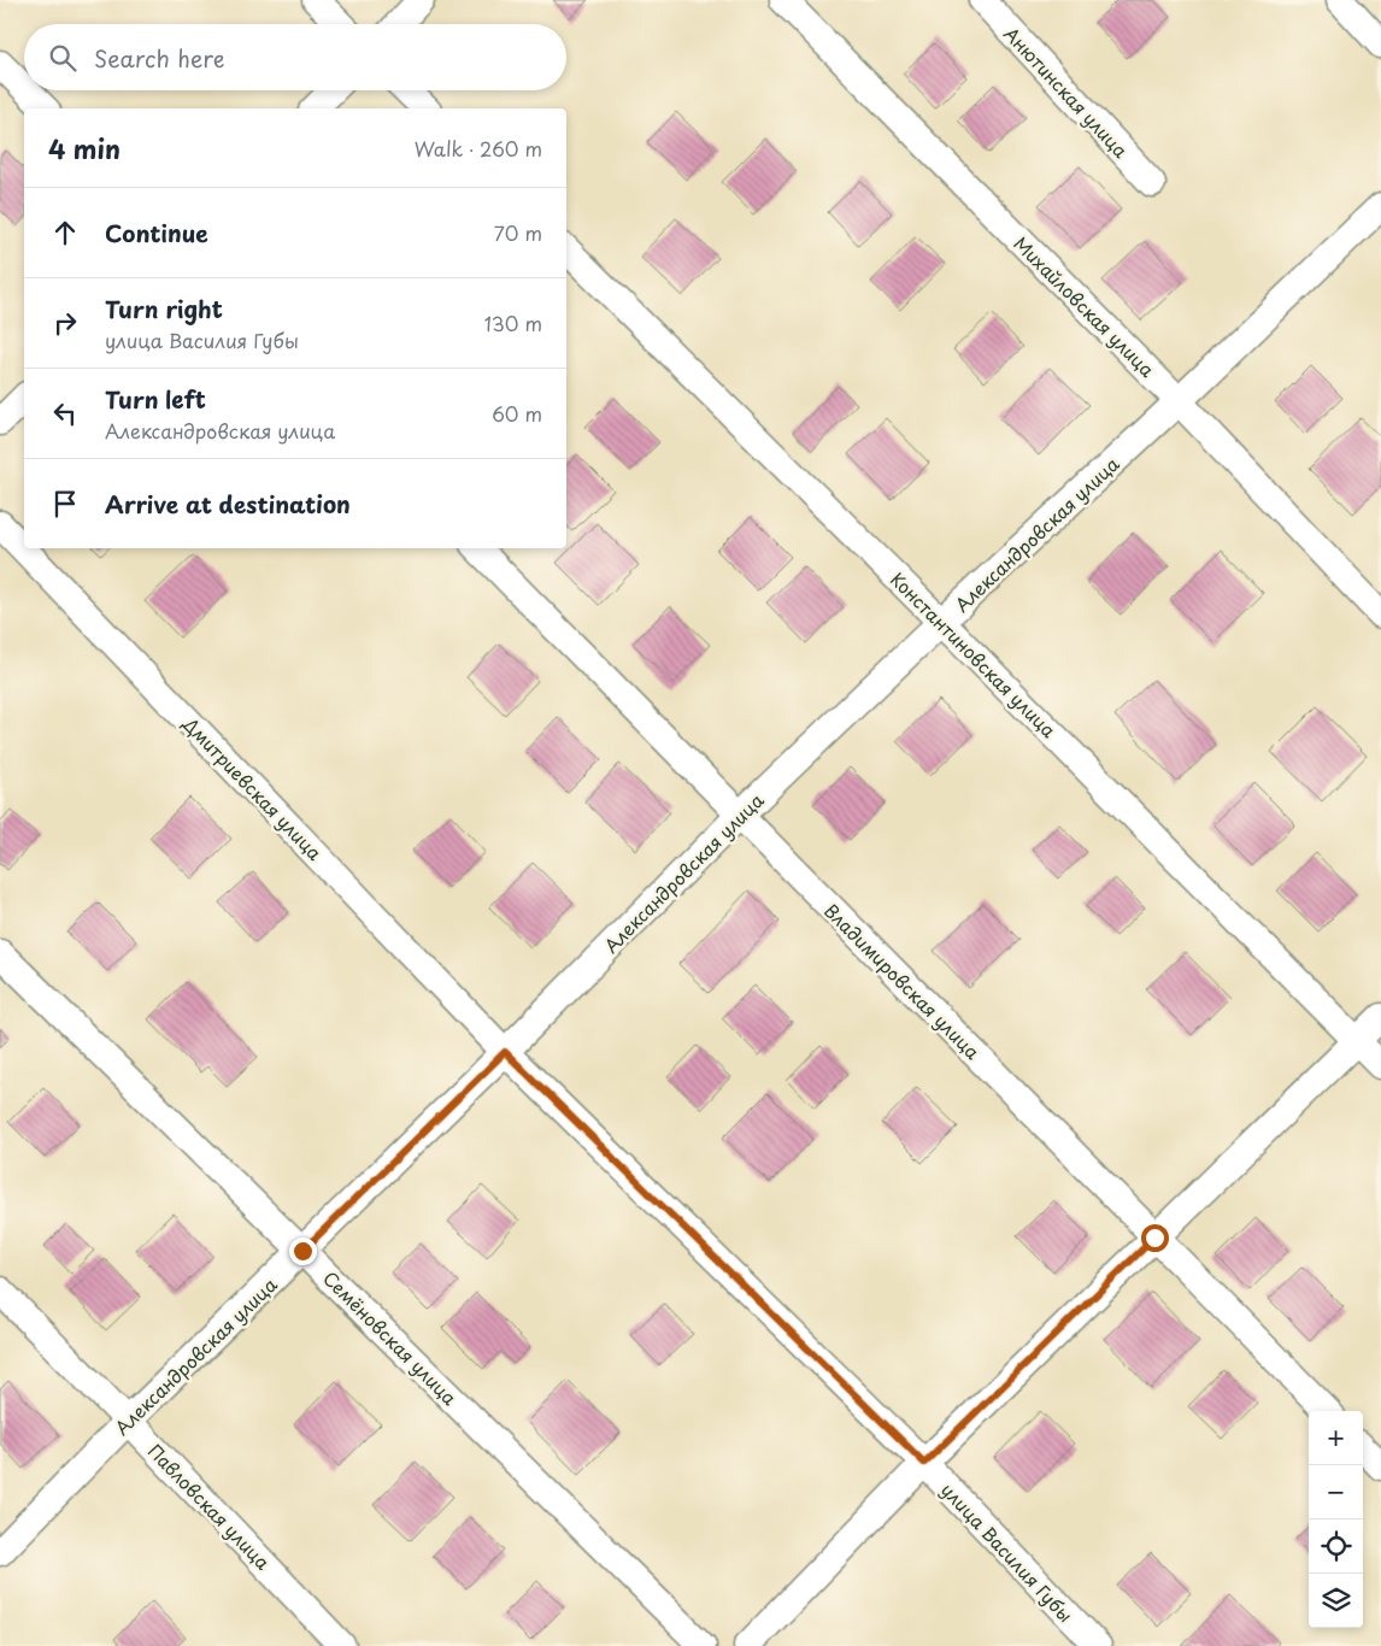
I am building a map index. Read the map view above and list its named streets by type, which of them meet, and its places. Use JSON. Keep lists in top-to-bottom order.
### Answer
{
  "streets": {
    "street": [
      "Анютинская улица",
      "Михайловская улица",
      "Александровская улица",
      "Константиновская улица",
      "Дмитриевская улица",
      "Владимировская улица",
      "Семёновская улица",
      "Павловская улица",
      "улица Василия Губы"
    ]
  },
  "crossings": [
    ["Михайловская улица", "Александровская улица"],
    ["Александровская улица", "Константиновская улица"],
    ["Александровская улица", "Дмитриевская улица"],
    ["Александровская улица", "Владимировская улица"],
    ["Александровская улица", "Семёновская улица"],
    ["Александровская улица", "Павловская улица"],
    ["Александровская улица", "улица Василия Губы"],
    ["Дмитриевская улица", "улица Василия Губы"]
  ],
  "page": {
    "search": "Search here",
    "heading": ["4 min", "Walk · 260 m"],
    "list": [
      ["Continue", "70 m"],
      ["Turn right", "улица Василия Губы", "130 m"],
      ["Turn left", "Александровская улица", "60 m"],
      "Arrive at destination"
    ],
    "map_buttons": ["+", "−"]
  }
}
